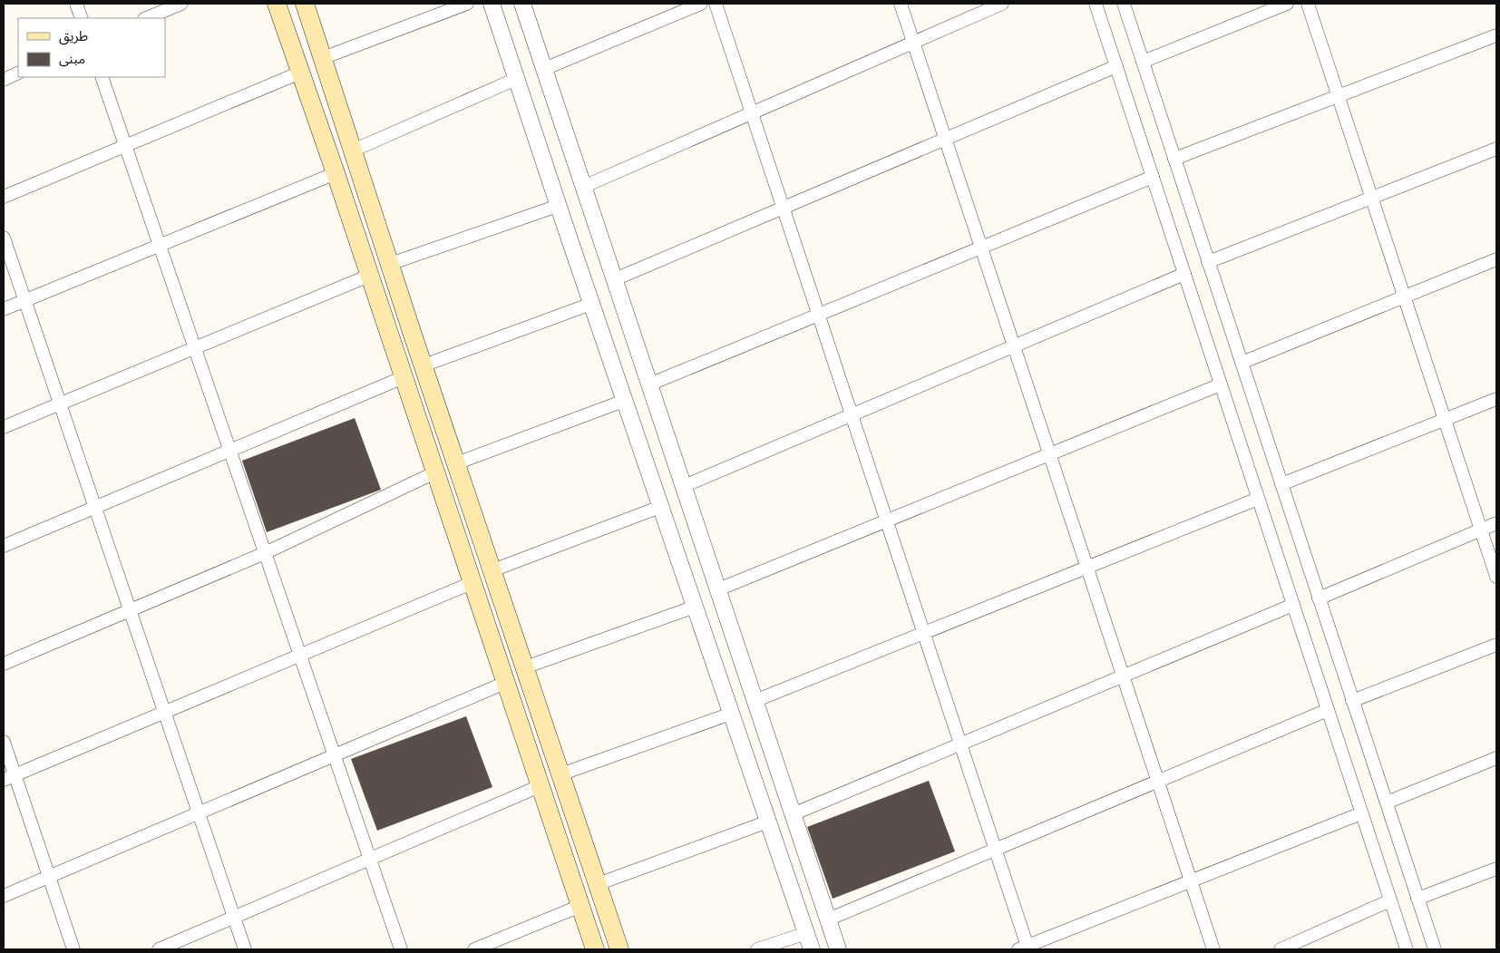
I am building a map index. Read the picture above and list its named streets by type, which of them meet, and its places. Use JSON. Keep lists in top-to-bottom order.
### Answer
{
  "legend": ["طريق", "مبنى"]
}
